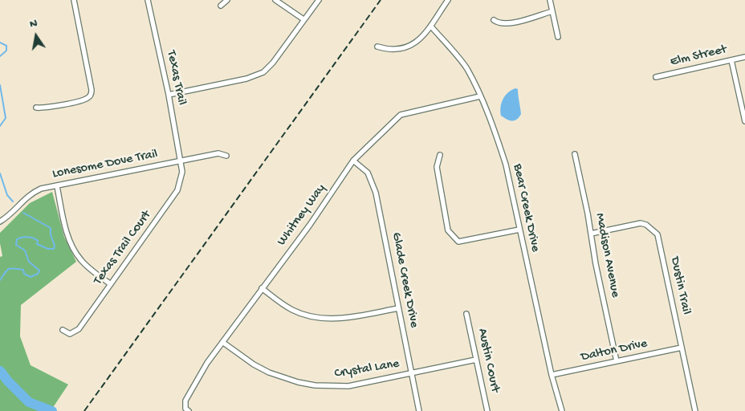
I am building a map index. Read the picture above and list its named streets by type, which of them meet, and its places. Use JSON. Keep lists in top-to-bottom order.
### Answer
{
  "streets": {
    "street": [
      "Elm Street",
      "Texas Trail",
      "Lonesome Dove Trail",
      "Bear Creek Drive",
      "Whitney Way",
      "Texas Trail Court",
      "Madison Avenue",
      "Glade Creek Drive",
      "Dustin Trail",
      "Dalton Drive",
      "Austin Court",
      "Crystal Lane"
    ]
  },
  "crossings": [
    ["Texas Trail", "Lonesome Dove Trail"],
    ["Texas Trail", "Texas Trail Court"],
    ["Lonesome Dove Trail", "Texas Trail Court"],
    ["Bear Creek Drive", "Whitney Way"],
    ["Bear Creek Drive", "Dalton Drive"],
    ["Whitney Way", "Glade Creek Drive"],
    ["Whitney Way", "Crystal Lane"],
    ["Madison Avenue", "Dustin Trail"],
    ["Madison Avenue", "Dalton Drive"],
    ["Glade Creek Drive", "Crystal Lane"],
    ["Dustin Trail", "Dalton Drive"],
    ["Austin Court", "Crystal Lane"]
  ],
  "north": "top"
}
